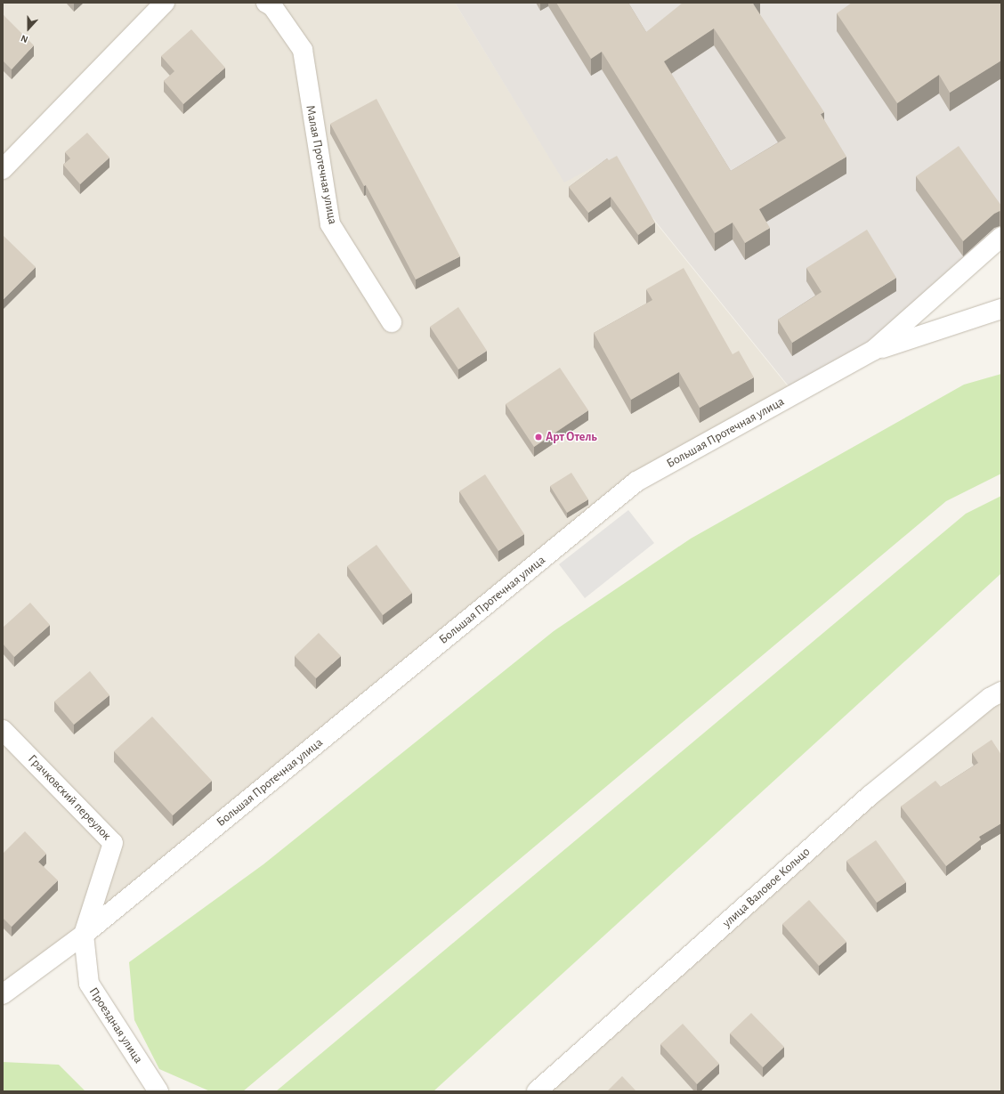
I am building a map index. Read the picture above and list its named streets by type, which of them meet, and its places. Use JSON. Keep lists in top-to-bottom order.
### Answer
{
  "streets": {
    "street": [
      "Малая Протечная улица",
      "Большая Протечная улица",
      "Грачковский переулок",
      "улица Валовое Кольцо",
      "Проездная улица"
    ]
  },
  "crossings": [
    ["Большая Протечная улица", "Грачковский переулок"],
    ["Большая Протечная улица", "Проездная улица"],
    ["Грачковский переулок", "Проездная улица"]
  ],
  "places": ["Арт Отель"],
  "north": "bottom"
}
